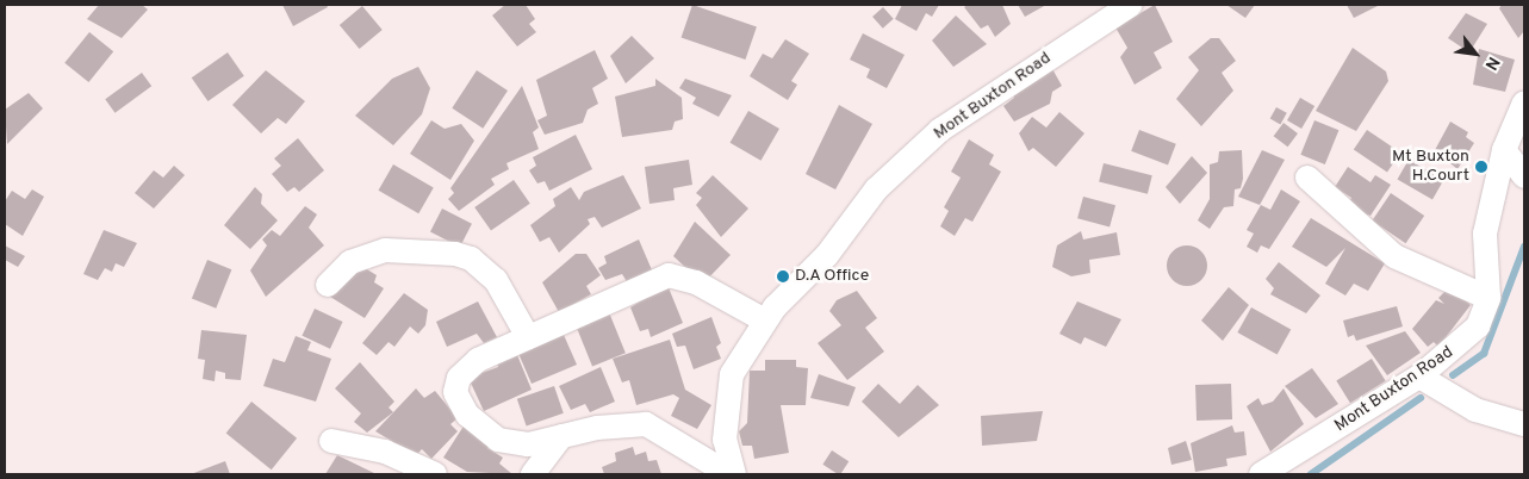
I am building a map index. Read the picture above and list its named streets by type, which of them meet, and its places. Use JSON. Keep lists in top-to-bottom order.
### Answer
{
  "streets": {
    "street": ["Mont Buxton Road"]
  },
  "places": ["Mt Buxton H.Court", "D.A Office"],
  "north": "bottom right"
}
